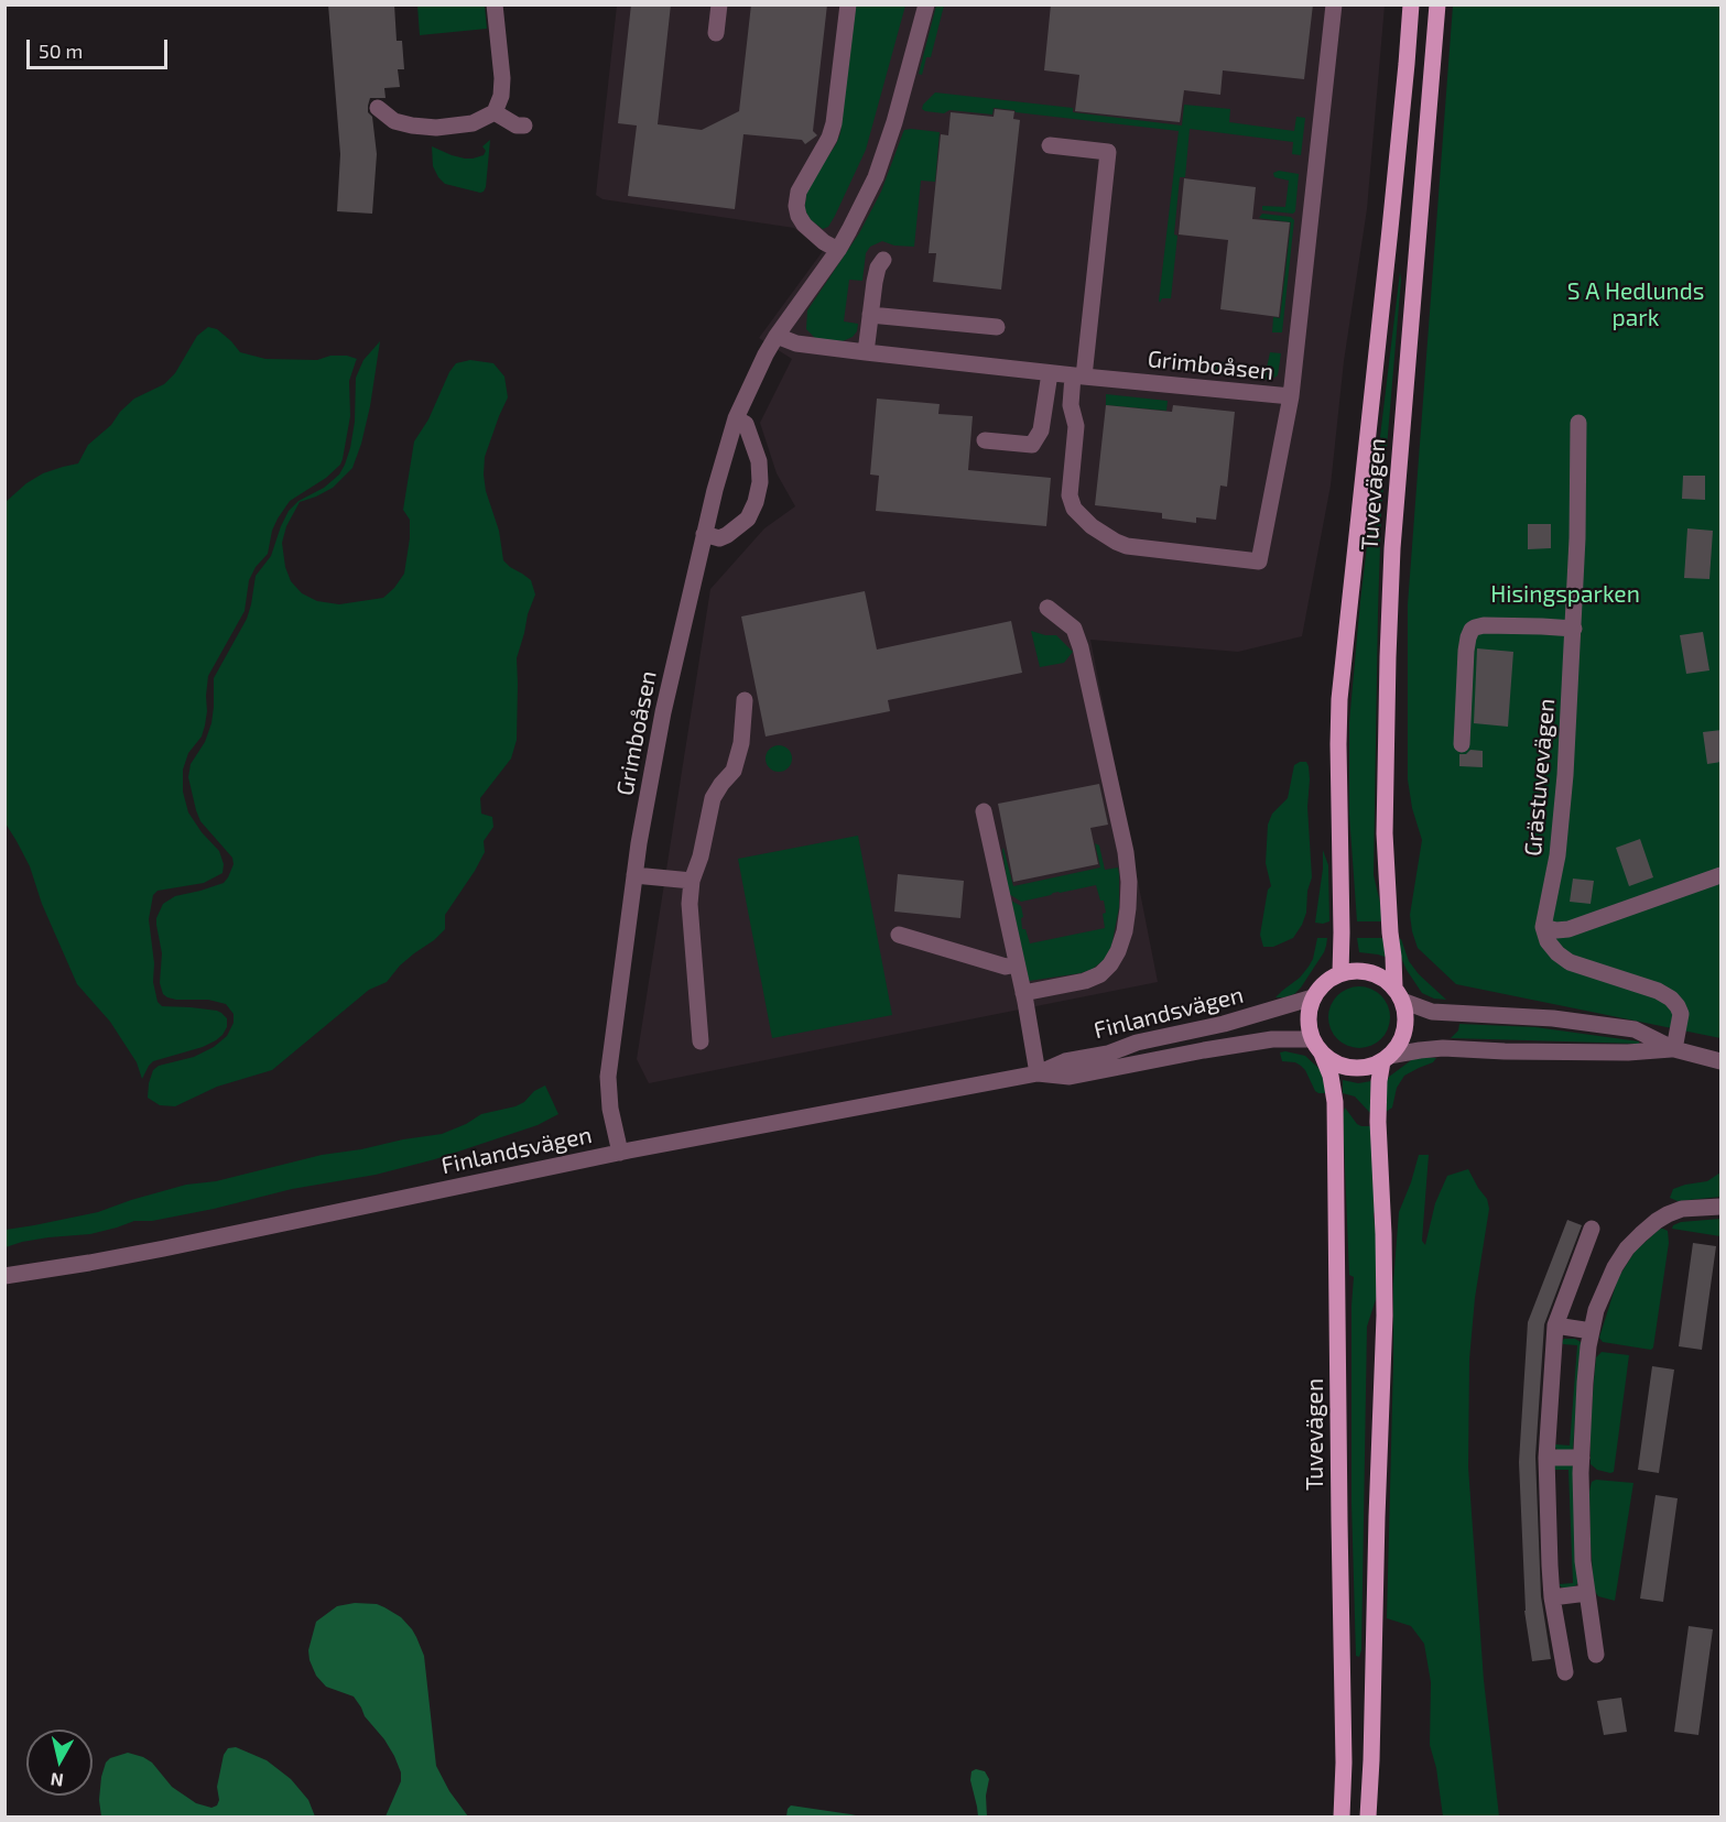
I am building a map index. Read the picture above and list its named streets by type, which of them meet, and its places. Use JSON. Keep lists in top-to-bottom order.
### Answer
{
  "streets": {
    "main road": ["Tuvevägen"],
    "street": ["Grimboåsen", "Grästuvevägen", "Finlandsvägen"]
  },
  "crossings": [
    ["Grimboåsen", "Finlandsvägen"],
    ["Tuvevägen", "Finlandsvägen"]
  ],
  "parks": ["S A Hedlunds park", "Hisingsparken"],
  "scale_bar": "50 m",
  "north": "bottom"
}
